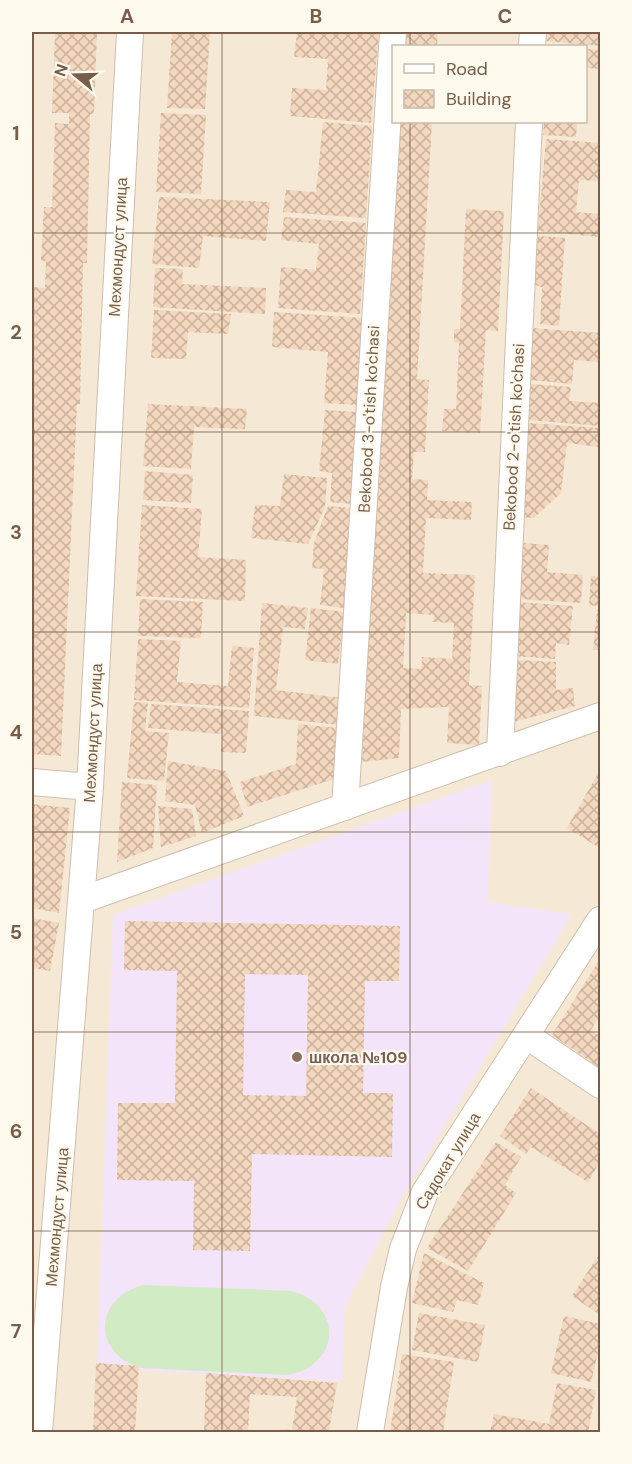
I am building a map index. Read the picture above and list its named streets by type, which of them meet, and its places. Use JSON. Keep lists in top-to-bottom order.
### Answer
{
  "streets": {
    "street": [
      "Мехмондуст улица",
      "Bekobod 3-o'tish ko'chasi",
      "Bekobod 2-o'tish ko'chasi",
      "Садокат улица"
    ]
  },
  "places": ["школа №109"],
  "legend": ["Road", "Building"],
  "north": "left",
  "grid": {
    "columns": ["A", "B", "C"],
    "rows": [
      "1",
      "2",
      "3",
      "4",
      "5",
      "6",
      "7"
    ]
  }
}
